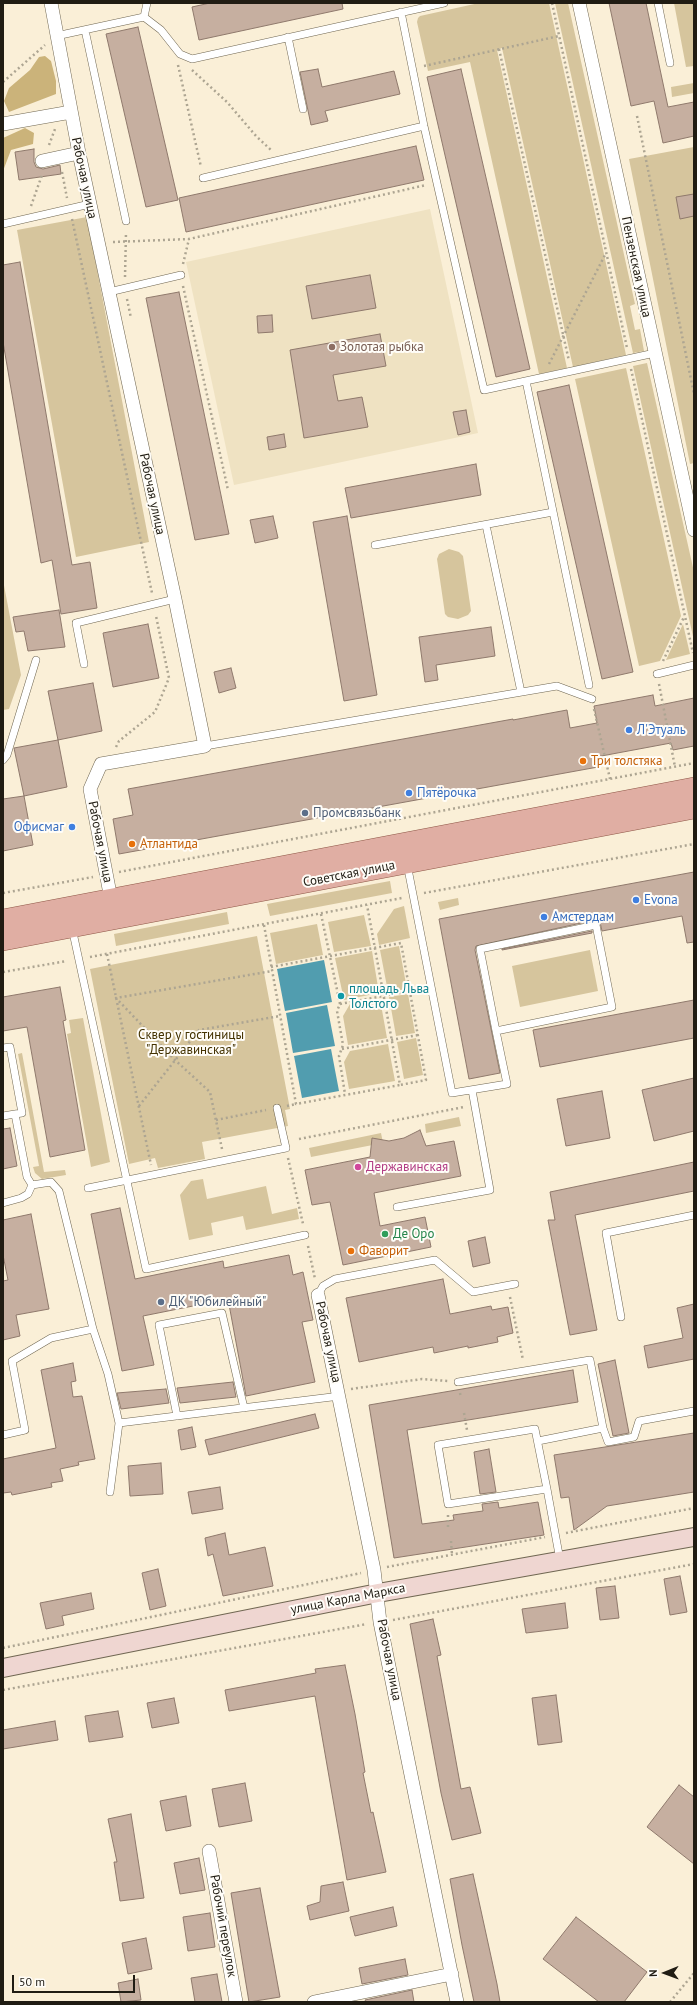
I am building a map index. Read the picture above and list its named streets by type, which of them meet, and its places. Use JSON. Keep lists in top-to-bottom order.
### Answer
{
  "streets": {
    "main road": ["Советская улица", "улица Карла Маркса"],
    "street": ["Рабочая улица", "Пензенская улица", "Рабочий переулок"]
  },
  "crossings": [
    ["Рабочая улица", "улица Карла Маркса"]
  ],
  "parks": ["Сквер у гостиницы \"Державинская\""],
  "places": [
    "Золотая рыбка",
    "Л'Этуаль",
    "Три толстяка",
    "Пятёрочка",
    "Промсвязьбанк",
    "Офисмаг",
    "Атлантида",
    "Evona",
    "Амстердам",
    "площадь Льва Толстого",
    "Державинская",
    "Де Оро",
    "Фаворит",
    "ДК \"Юбилейный\""
  ],
  "scale_bar": "50 m",
  "north": "left"
}
